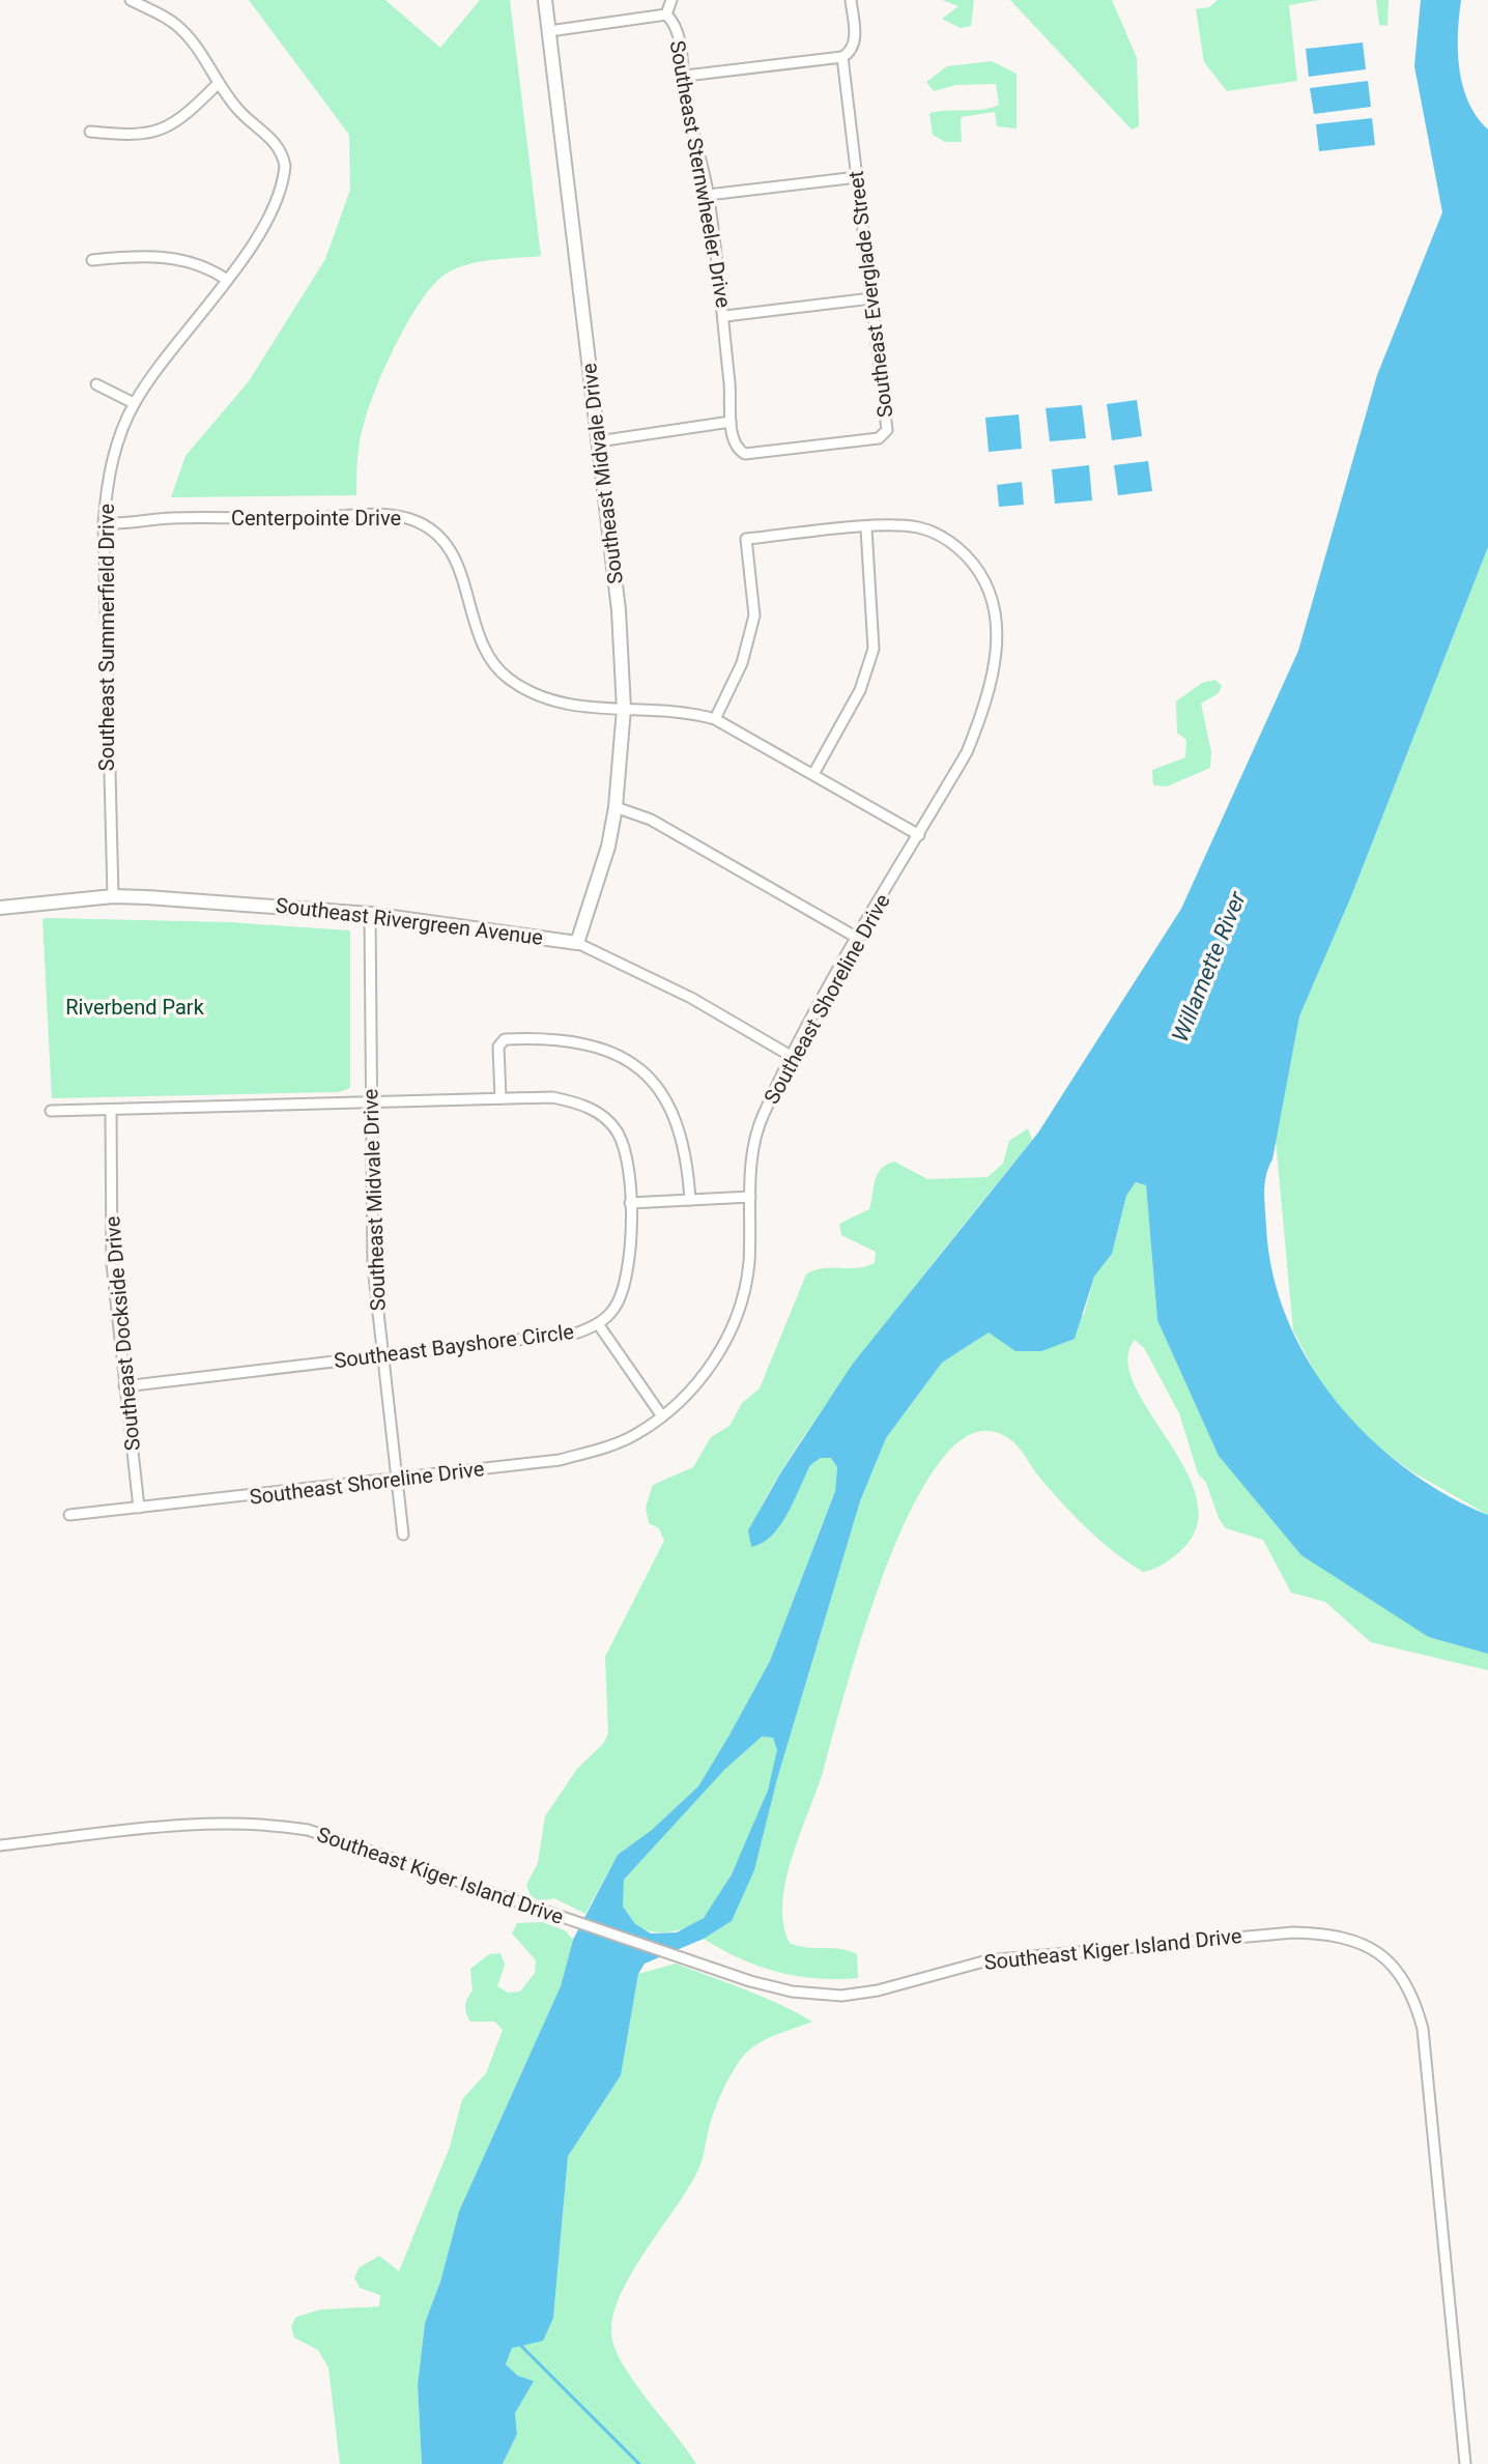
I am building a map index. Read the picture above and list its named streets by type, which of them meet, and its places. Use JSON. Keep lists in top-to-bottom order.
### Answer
{
  "streets": {
    "street": [
      "Southeast Sternwheeler Drive",
      "Southeast Everglade Street",
      "Southeast Midvale Drive",
      "Centerpointe Drive",
      "Southeast Summerfield Drive",
      "Southeast Rivergreen Avenue",
      "Southeast Shoreline Drive",
      "Southeast Dockside Drive",
      "Southeast Bayshore Circle",
      "Southeast Kiger Island Drive"
    ]
  },
  "crossings": [
    ["Southeast Sternwheeler Drive", "Southeast Everglade Street"],
    ["Southeast Sternwheeler Drive", "Southeast Midvale Drive"],
    ["Southeast Midvale Drive", "Centerpointe Drive"],
    ["Southeast Midvale Drive", "Southeast Rivergreen Avenue"],
    ["Southeast Midvale Drive", "Southeast Shoreline Drive"],
    ["Southeast Midvale Drive", "Southeast Bayshore Circle"],
    ["Centerpointe Drive", "Southeast Summerfield Drive"],
    ["Centerpointe Drive", "Southeast Shoreline Drive"],
    ["Southeast Summerfield Drive", "Southeast Rivergreen Avenue"],
    ["Southeast Rivergreen Avenue", "Southeast Shoreline Drive"],
    ["Southeast Shoreline Drive", "Southeast Dockside Drive"],
    ["Southeast Dockside Drive", "Southeast Bayshore Circle"]
  ],
  "water": ["Willamette River"],
  "parks": ["Riverbend Park"]
}
